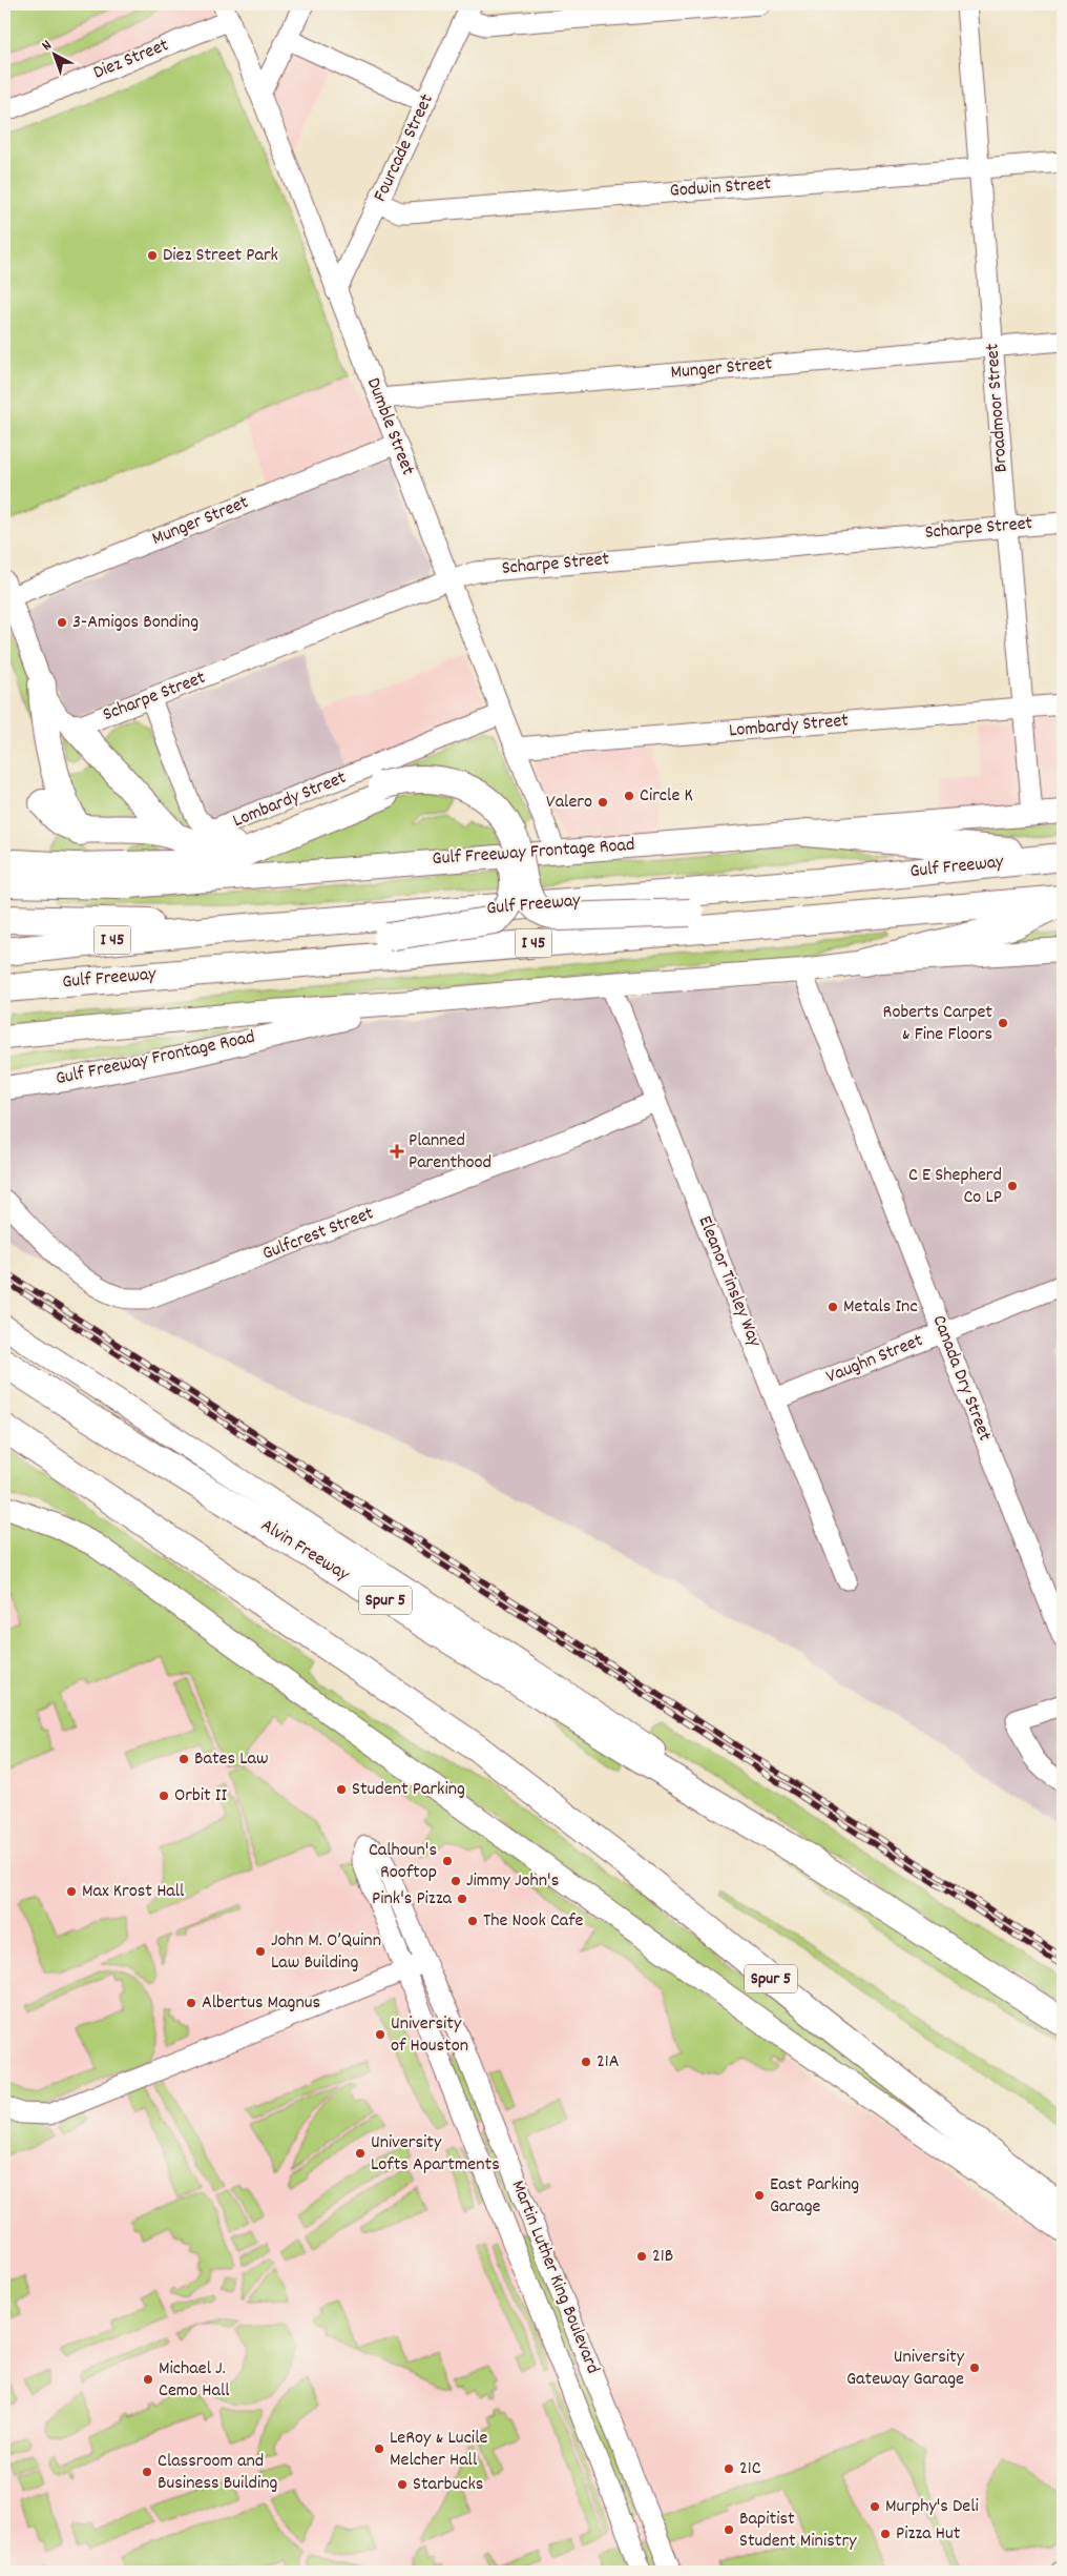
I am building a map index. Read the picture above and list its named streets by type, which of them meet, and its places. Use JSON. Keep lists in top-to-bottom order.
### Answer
{
  "streets": {
    "highway": [
      "Gulf Freeway",
      "I 45",
      "Alvin Freeway",
      "Spur 5"
    ],
    "main road": ["Gulf Freeway Frontage Road"],
    "street": [
      "Diez Street",
      "Fourcade Street",
      "Godwin Street",
      "Munger Street",
      "Broadmoor Street",
      "Dumble Street",
      "Scharpe Street",
      "Lombardy Street",
      "Gulfcrest Street",
      "Eleanor Tinsley Way",
      "Vaughn Street",
      "Canada Dry Street",
      "Martin Luther King Boulevard"
    ]
  },
  "crossings": [
    ["Diez Street", "Dumble Street"],
    ["Fourcade Street", "Godwin Street"],
    ["Fourcade Street", "Dumble Street"],
    ["Godwin Street", "Broadmoor Street"],
    ["Munger Street", "Broadmoor Street"],
    ["Munger Street", "Dumble Street"],
    ["Broadmoor Street", "Scharpe Street"],
    ["Broadmoor Street", "Lombardy Street"],
    ["Broadmoor Street", "Gulf Freeway Frontage Road"],
    ["Dumble Street", "Scharpe Street"],
    ["Dumble Street", "Lombardy Street"],
    ["Dumble Street", "Gulf Freeway Frontage Road"],
    ["Scharpe Street", "Lombardy Street"],
    ["Gulf Freeway Frontage Road", "Eleanor Tinsley Way"],
    ["Gulf Freeway Frontage Road", "Canada Dry Street"],
    ["Gulfcrest Street", "Eleanor Tinsley Way"],
    ["Eleanor Tinsley Way", "Vaughn Street"],
    ["Vaughn Street", "Canada Dry Street"],
    ["Alvin Freeway", "Spur 5"]
  ],
  "places": {
    "other": [
      "Diez Street Park",
      "3-Amigos Bonding",
      "Circle K",
      "Valero",
      "Roberts Carpet & Fine Floors",
      "C E Shepherd Co LP",
      "Metals Inc",
      "Bates Law",
      "Student Parking",
      "Orbit II",
      "Calhoun's Rooftop",
      "Jimmy John's",
      "Max Krost Hall",
      "Pink's Pizza",
      "The Nook Cafe",
      "John M. O’Quinn Law Building",
      "Albertus Magnus",
      "University of Houston",
      "21A",
      "University Lofts Apartments",
      "East Parking Garage",
      "21B",
      "University Gateway Garage",
      "Michael J. Cemo Hall",
      "LeRoy & Lucile Melcher Hall",
      "21C",
      "Classroom and Business Building",
      "Starbucks",
      "Murphy's Deli",
      "Bapitist Student Ministry",
      "Pizza Hut"
    ],
    "health": ["Planned Parenthood"]
  },
  "north": "top left"
}
